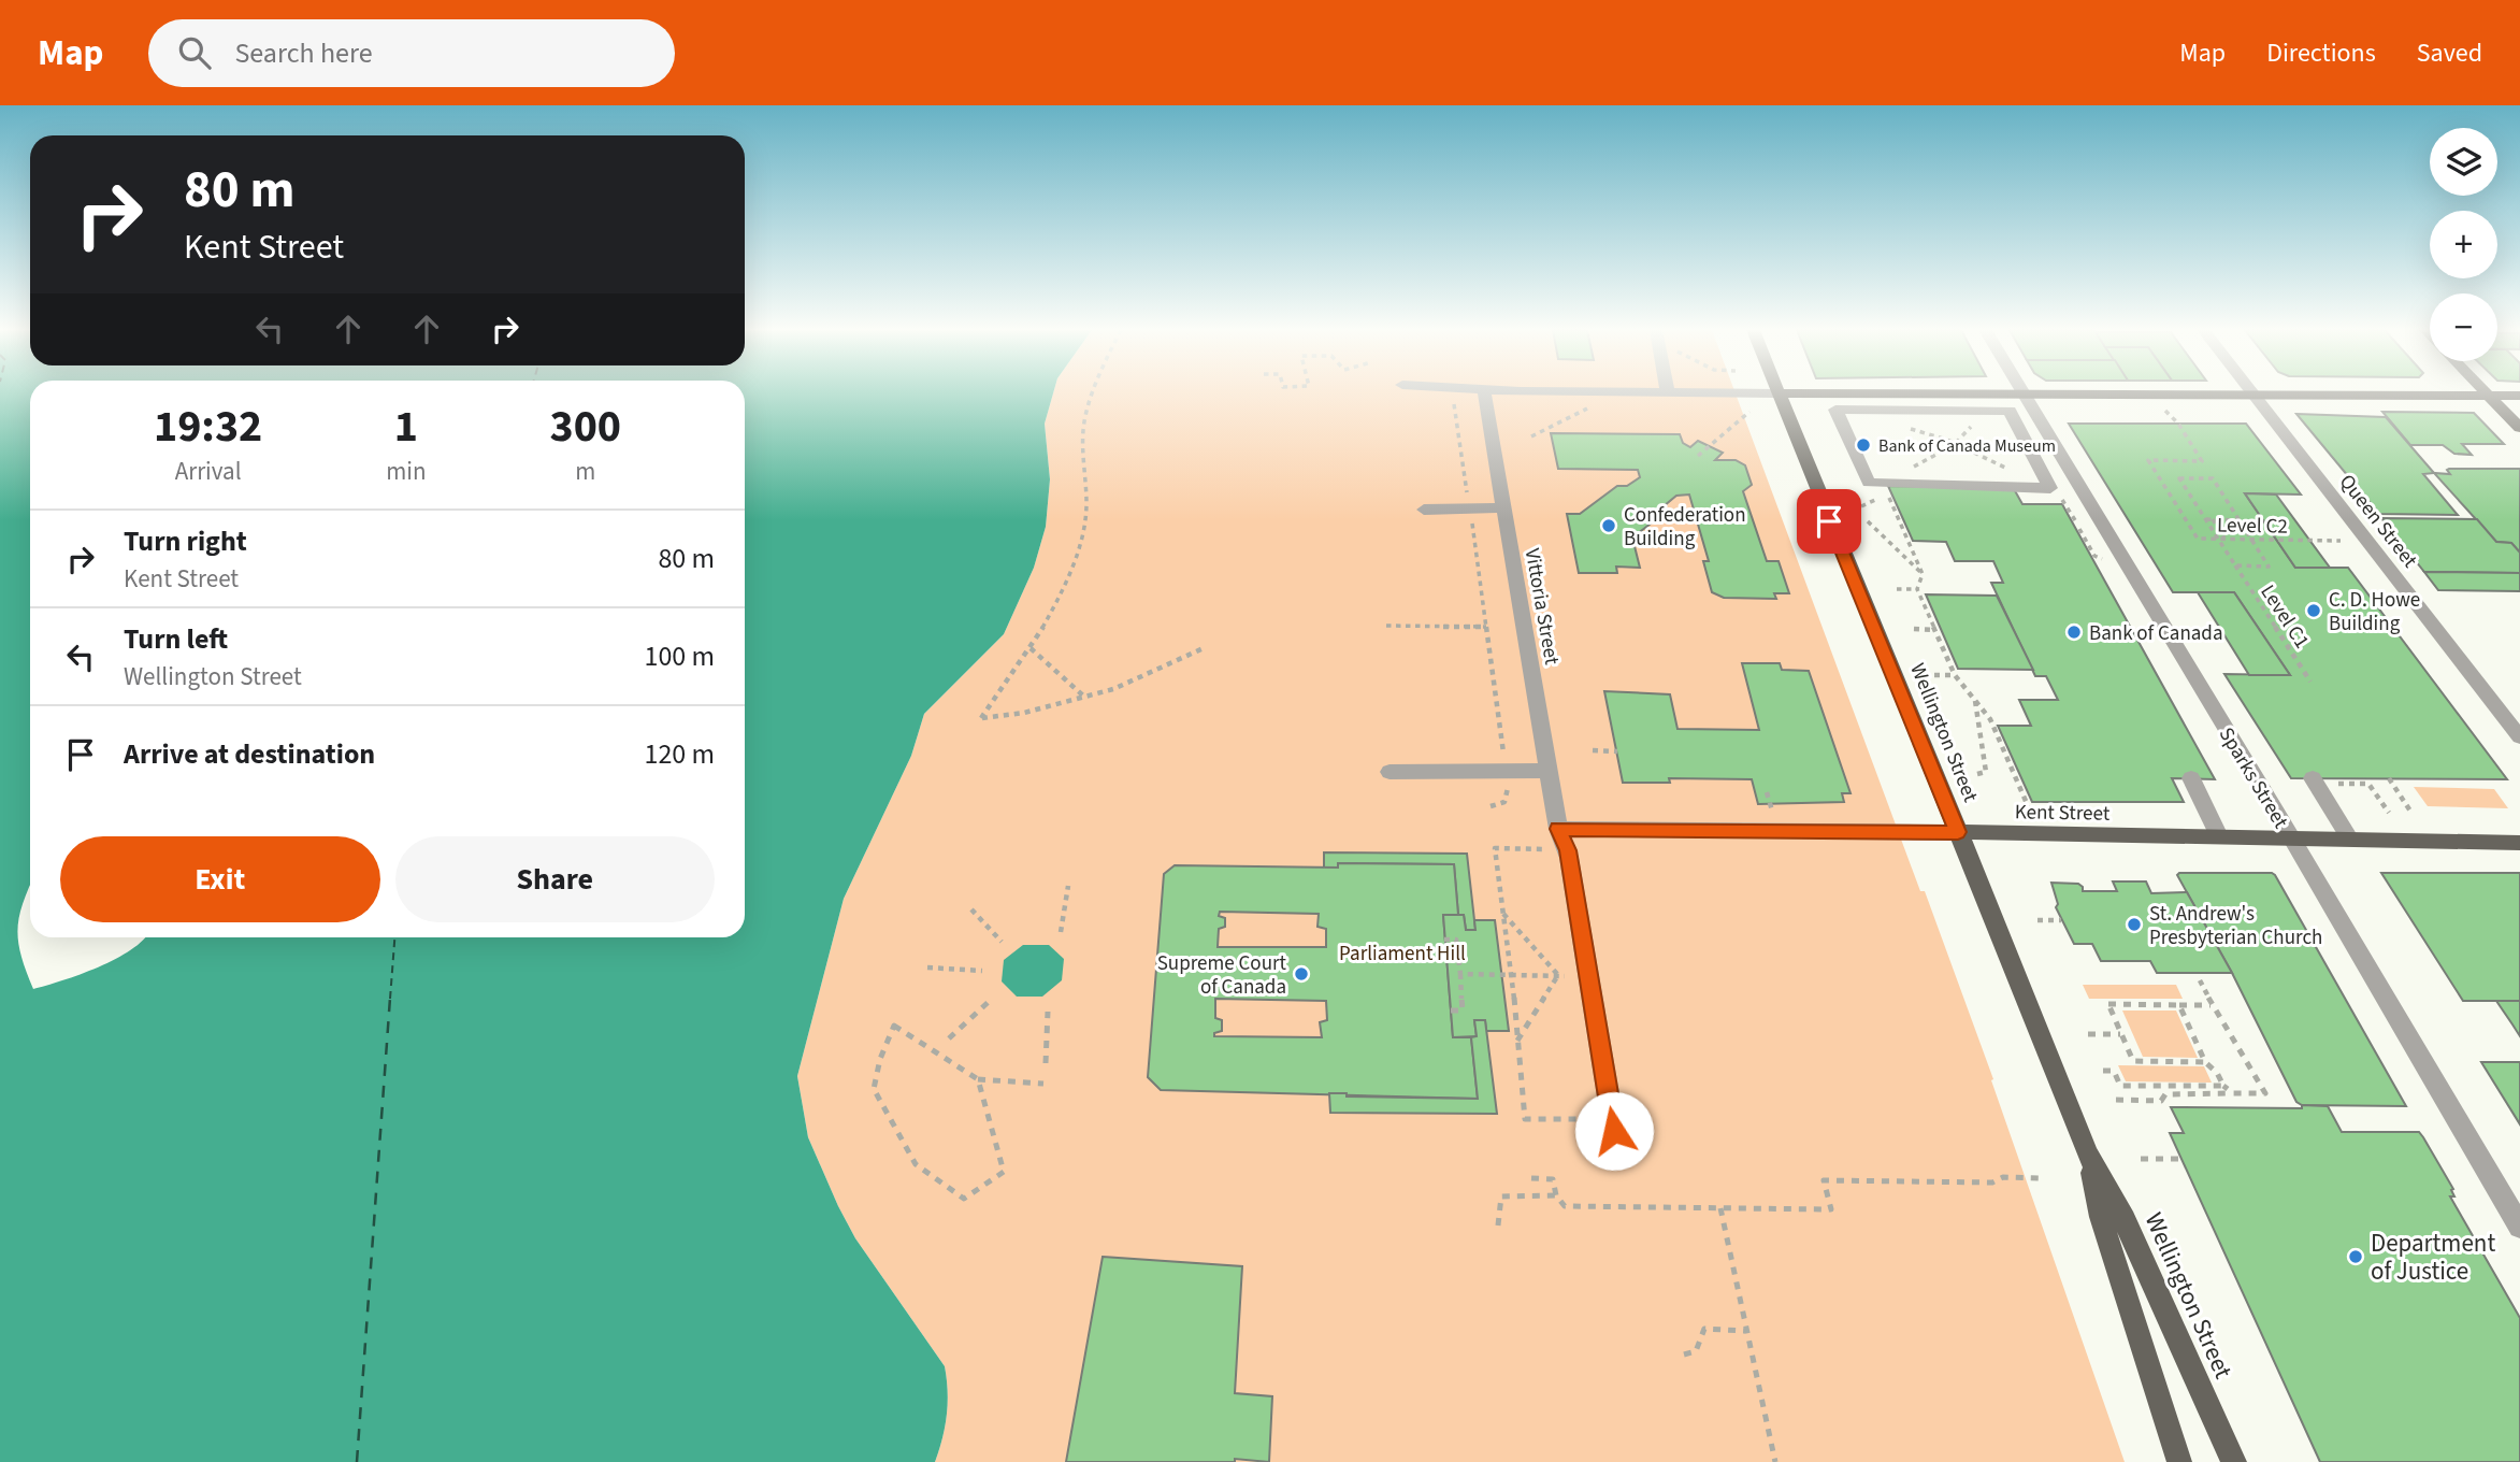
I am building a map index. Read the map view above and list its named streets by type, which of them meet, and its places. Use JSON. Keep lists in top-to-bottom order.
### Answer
{
  "streets": {
    "main road": ["Wellington Street", "Kent Street"],
    "street": ["Queen Street", "Vittoria Street", "Sparks Street"],
    "path": ["Level C2", "Level C1"]
  },
  "crossings": [
    ["Vittoria Street", "Kent Street"],
    ["Wellington Street", "Kent Street"],
    ["Sparks Street", "Kent Street"]
  ],
  "parks": ["Parliament Hill"],
  "places": [
    "Bank of Canada Museum",
    "Confederation Building",
    "C. D. Howe Building",
    "Bank of Canada",
    "St. Andrew's Presbyterian Church",
    "Supreme Court of Canada",
    "Department of Justice"
  ],
  "page": {
    "header": "Map",
    "search": "Search here",
    "nav": ["Map", "Directions", "Saved"],
    "map_buttons": ["+", "−"],
    "turn": ["80 m", "Kent Street"],
    "eta": [
      "19:32",
      "Arrival",
      "1",
      "min",
      "300",
      "m"
    ],
    "list": [
      {
        "name": "Turn right",
        "note": "Kent Street",
        "value": "80 m"
      },
      {
        "name": "Turn left",
        "note": "Wellington Street",
        "value": "100 m"
      },
      {
        "name": "Arrive at destination",
        "value": "120 m"
      }
    ],
    "buttons": ["Exit", "Share"]
  }
}
